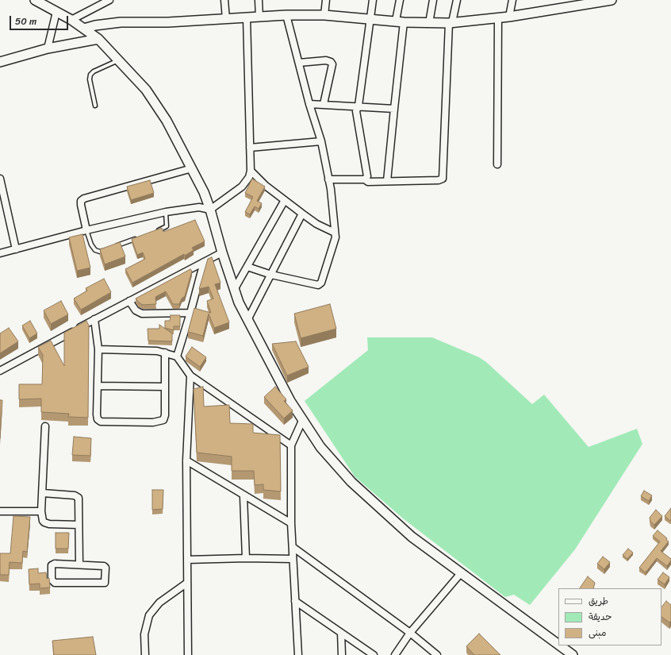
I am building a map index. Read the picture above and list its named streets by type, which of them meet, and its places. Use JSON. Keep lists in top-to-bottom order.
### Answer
{
  "legend": ["طريق", "حديقة", "مبنى"],
  "scale_bar": "50 m"
}
